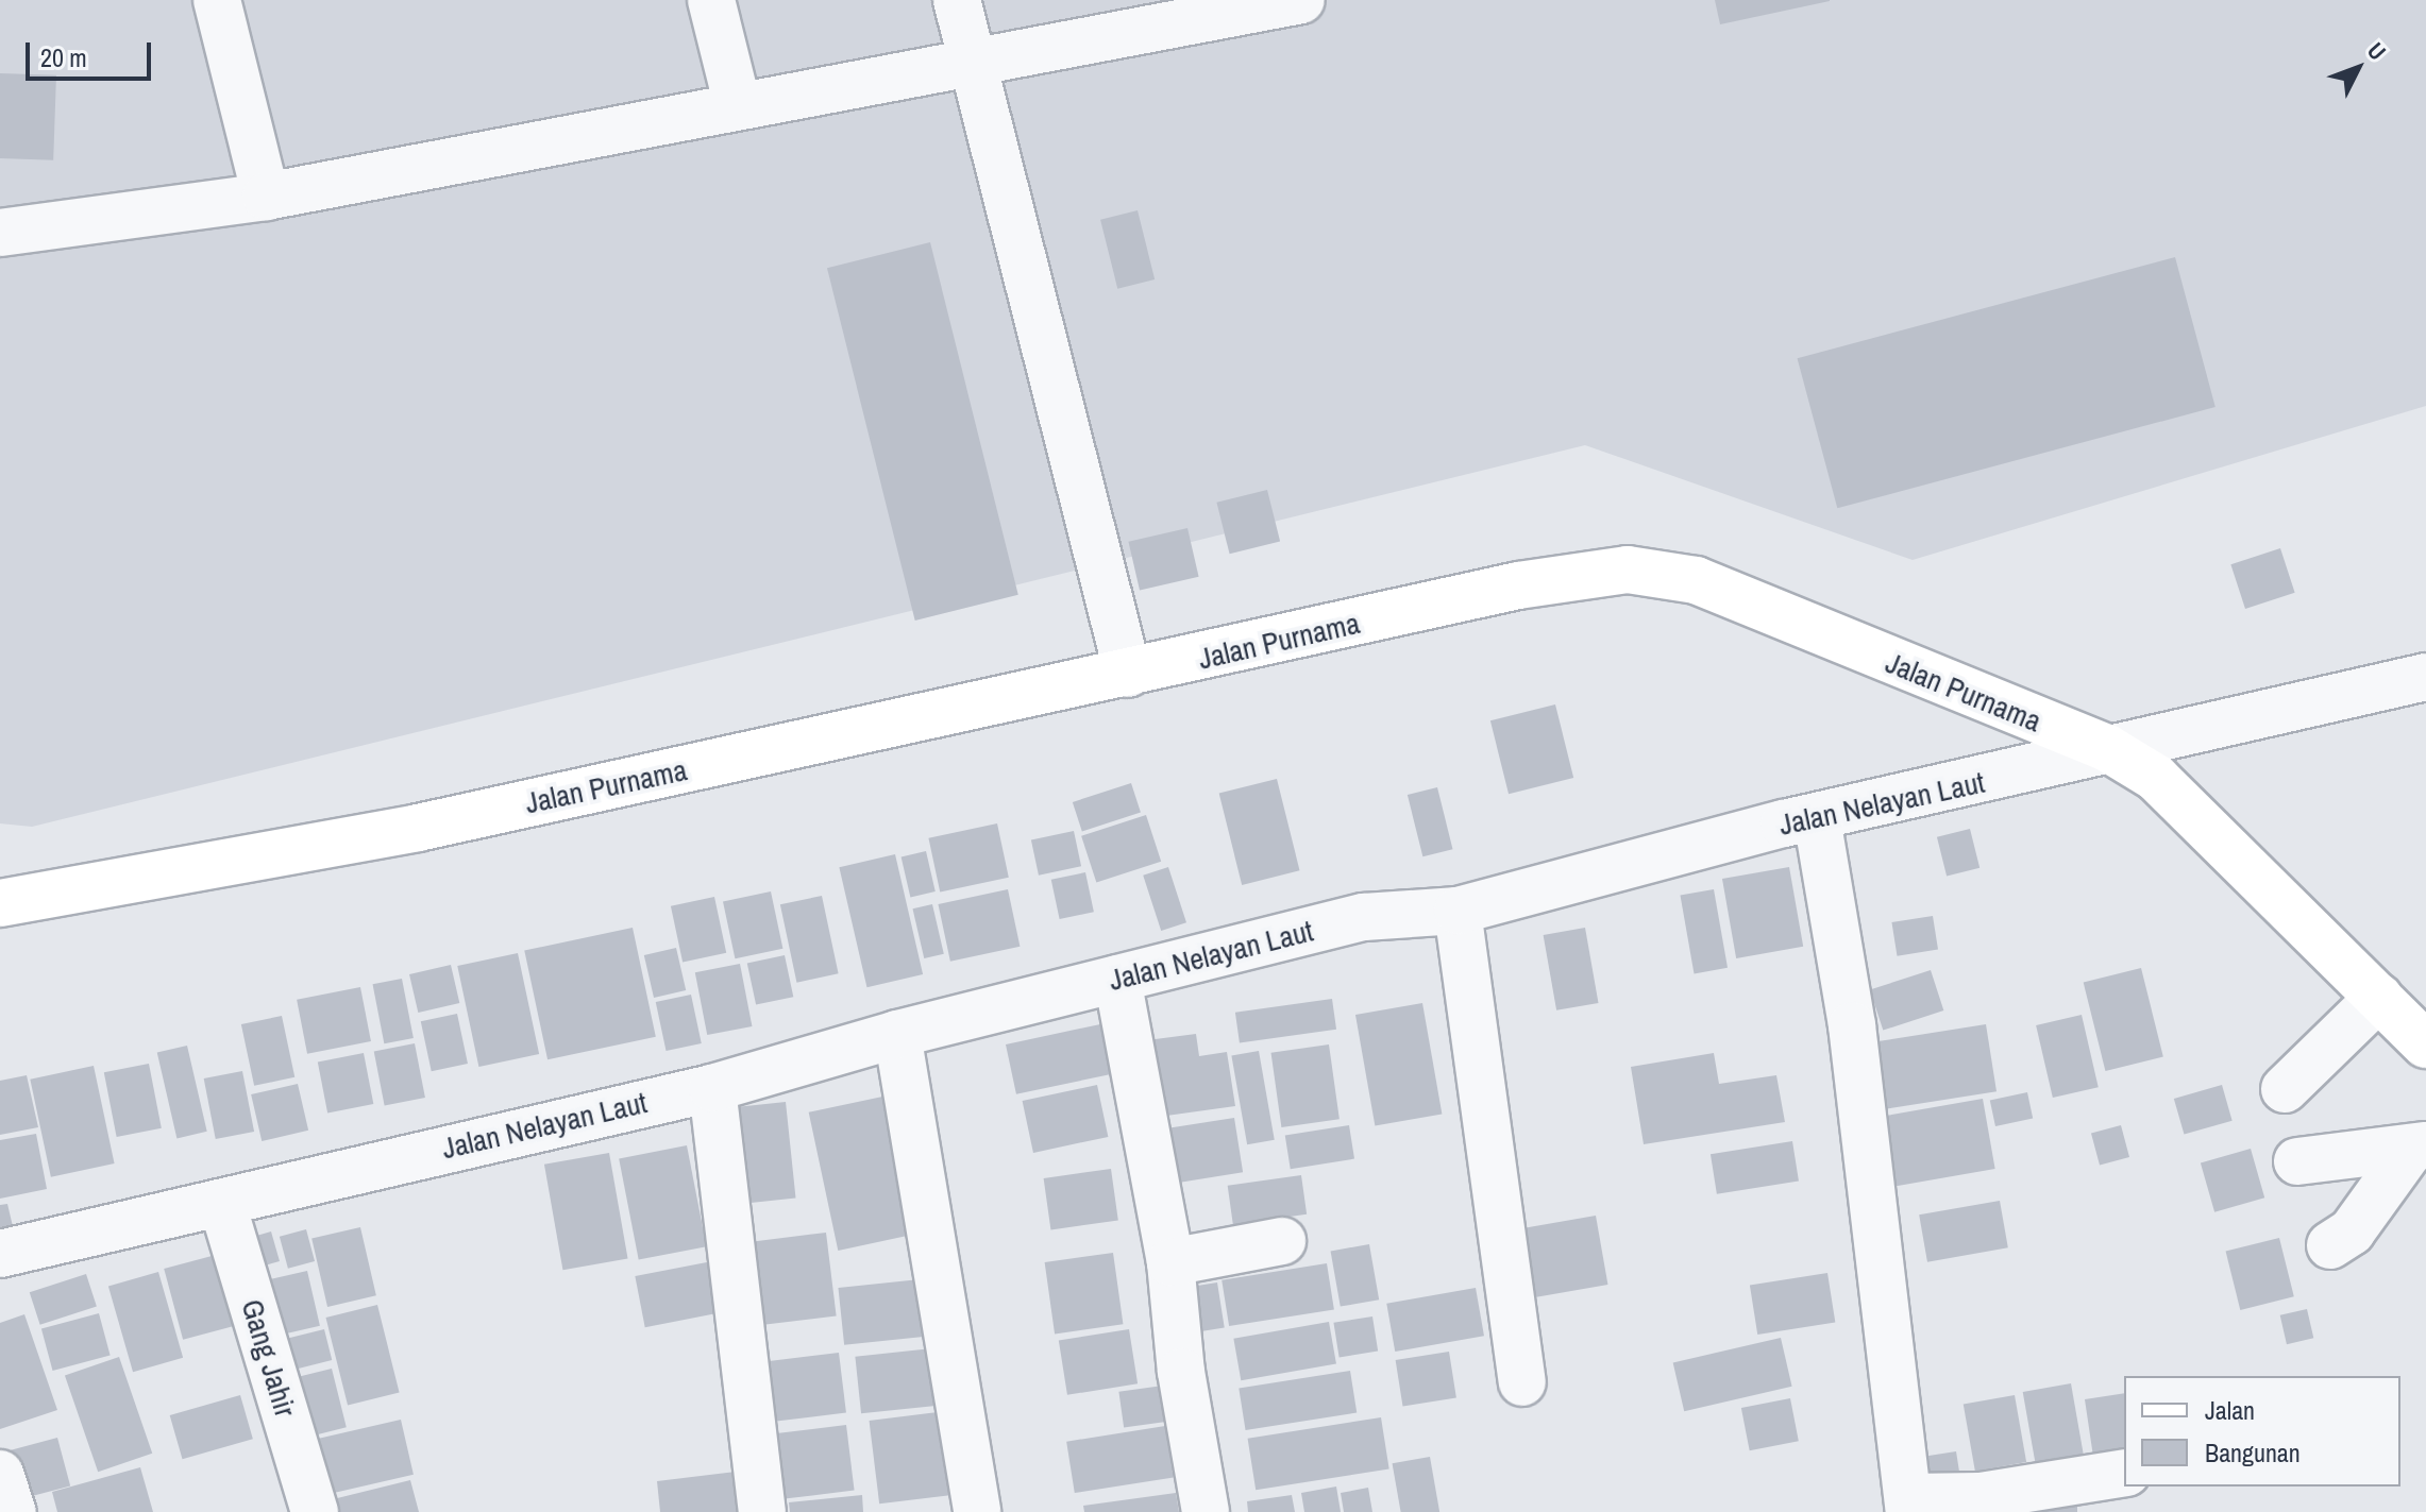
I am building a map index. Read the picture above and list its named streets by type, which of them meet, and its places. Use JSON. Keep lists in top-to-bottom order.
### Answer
{
  "streets": {
    "main road": ["Jalan Purnama"],
    "street": ["Jalan Nelayan Laut", "Gang Jahir"]
  },
  "crossings": [
    ["Jalan Purnama", "Jalan Nelayan Laut"],
    ["Jalan Nelayan Laut", "Gang Jahir"]
  ],
  "legend": ["Jalan", "Bangunan"],
  "scale_bar": "20 m",
  "north": "top right"
}
